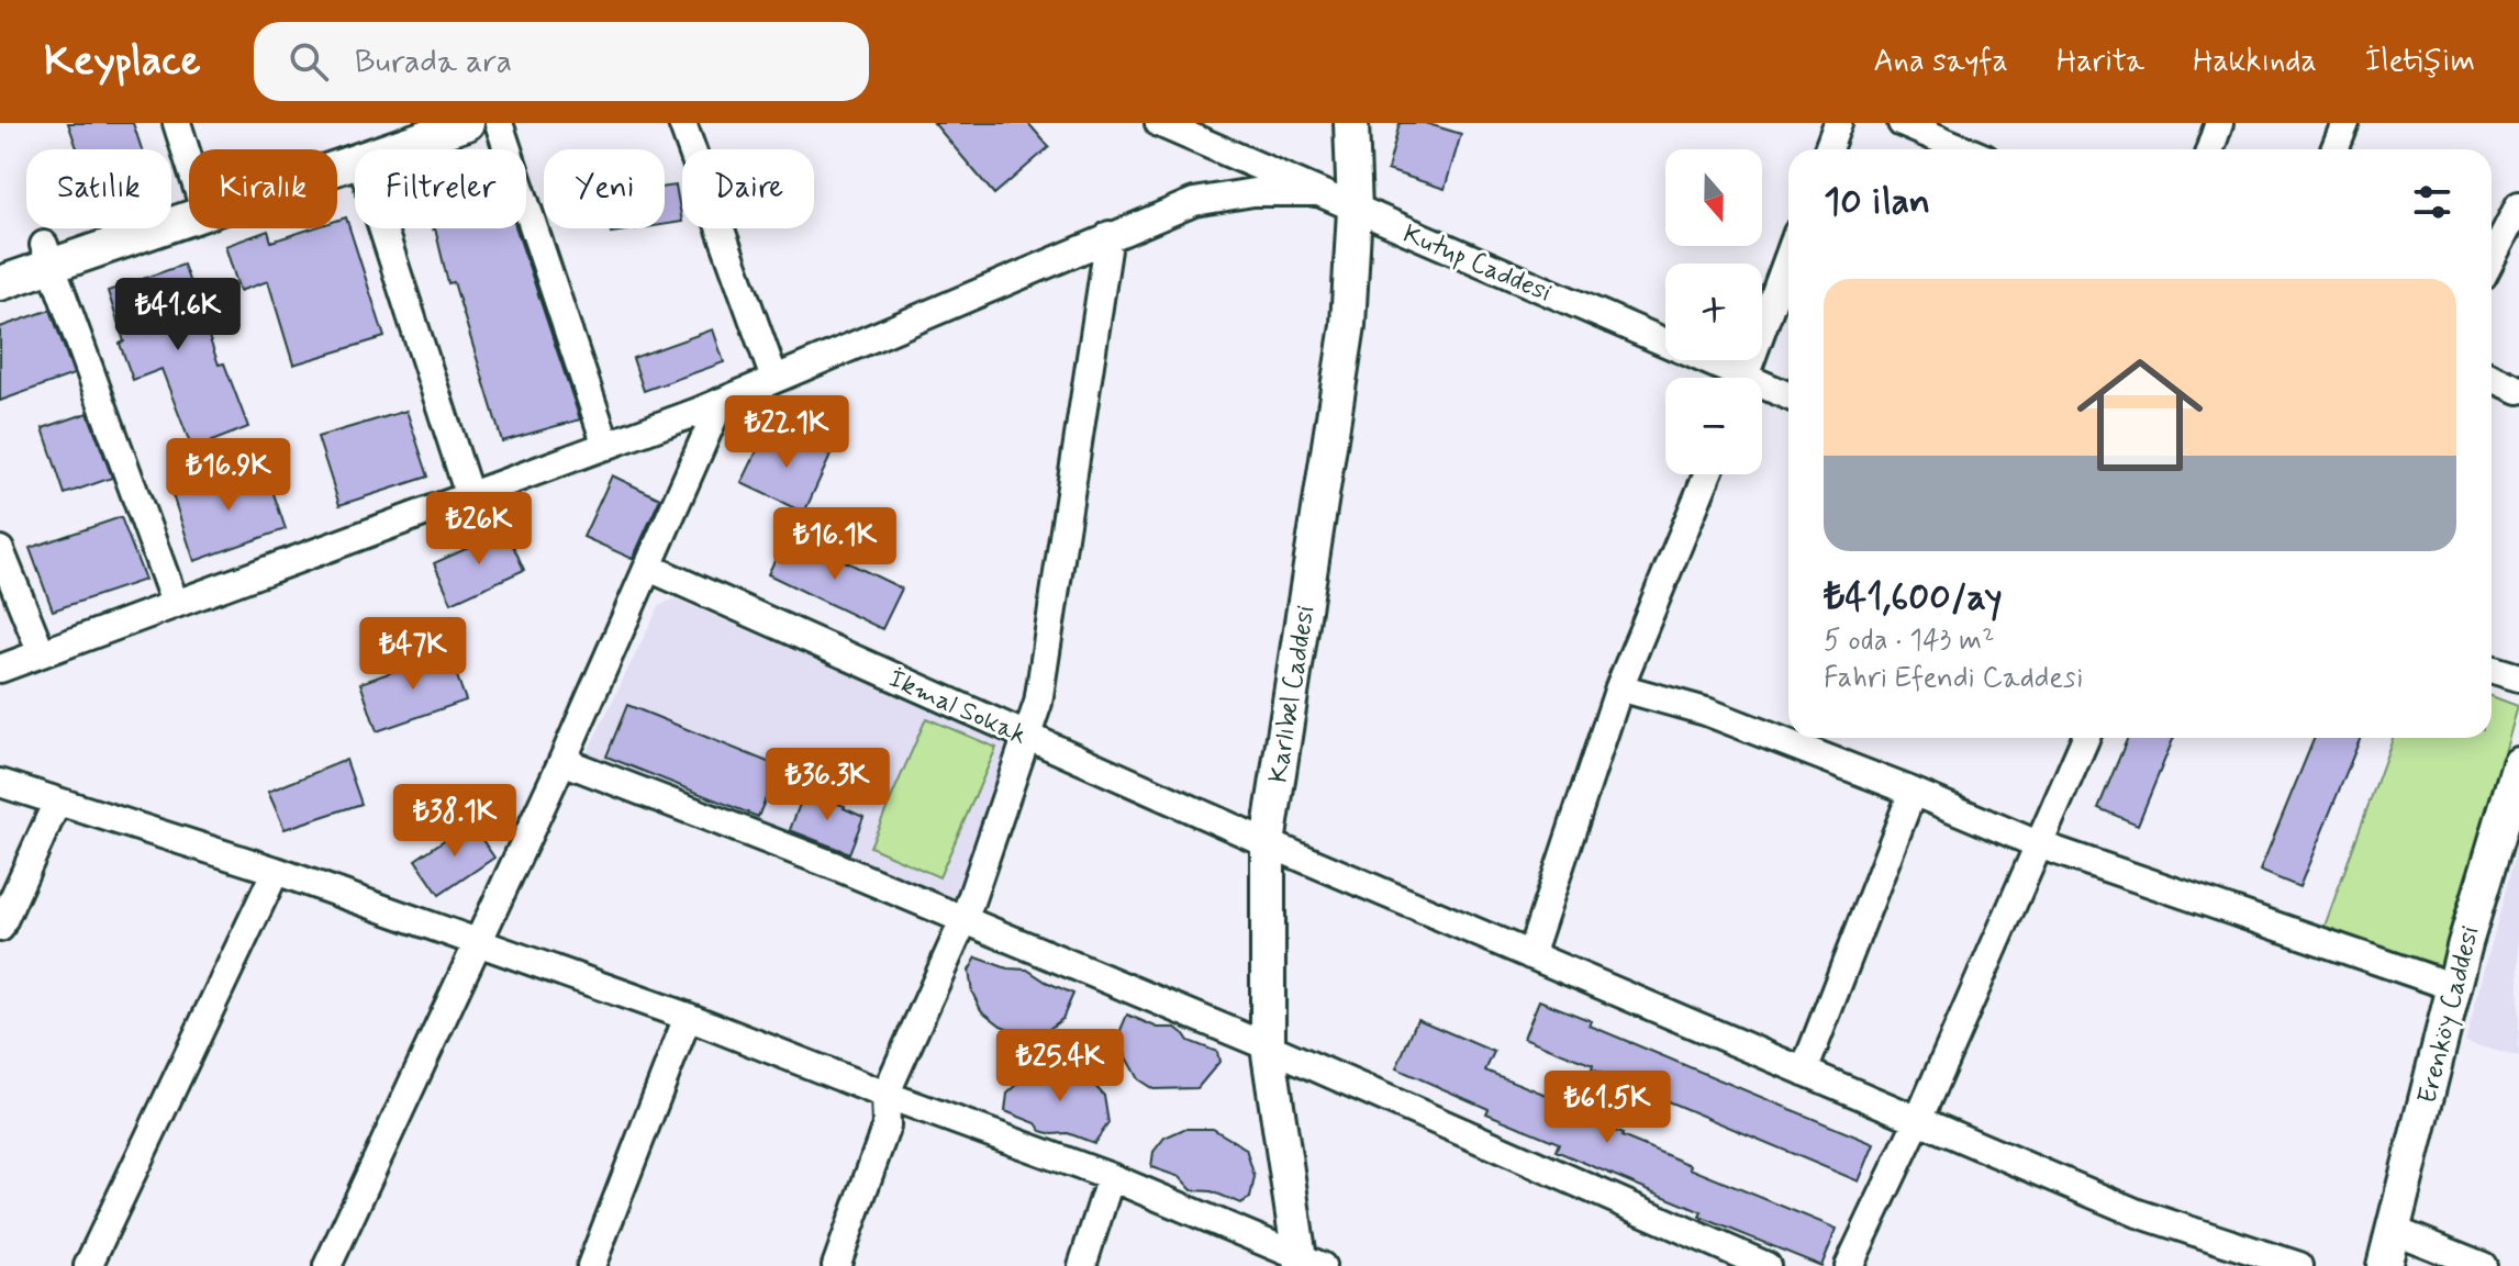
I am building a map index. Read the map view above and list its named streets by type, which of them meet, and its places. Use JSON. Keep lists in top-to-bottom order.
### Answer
{
  "streets": {
    "street": [
      "Kutup Caddesi",
      "Karlıbel Caddesi",
      "İkmal Sokak",
      "Erenköy Caddesi"
    ]
  },
  "crossings": [
    ["Kutup Caddesi", "Karlıbel Caddesi"],
    ["Karlıbel Caddesi", "İkmal Sokak"]
  ],
  "north": "bottom",
  "page": {
    "header": "Keyplace",
    "search": "Burada ara",
    "nav": [
      "Ana sayfa",
      "Harita",
      "Hakkında",
      "İletişim"
    ],
    "map_buttons": ["+", "−"],
    "chip": [
      "Satılık",
      "Kiralık",
      "Filtreler",
      "Yeni",
      "Daire"
    ],
    "heading": "10 ilan",
    "list": [
      {
        "name": "₺41,600/ay",
        "note": "5 oda · 143 m² · Fahri Efendi Caddesi"
      }
    ],
    "price": [
      "₺41.6K",
      "₺22.1K",
      "₺16.9K",
      "₺26K",
      "₺16.1K",
      "₺47K",
      "₺36.3K",
      "₺38.1K",
      "₺25.4K",
      "₺61.5K"
    ]
  }
}
